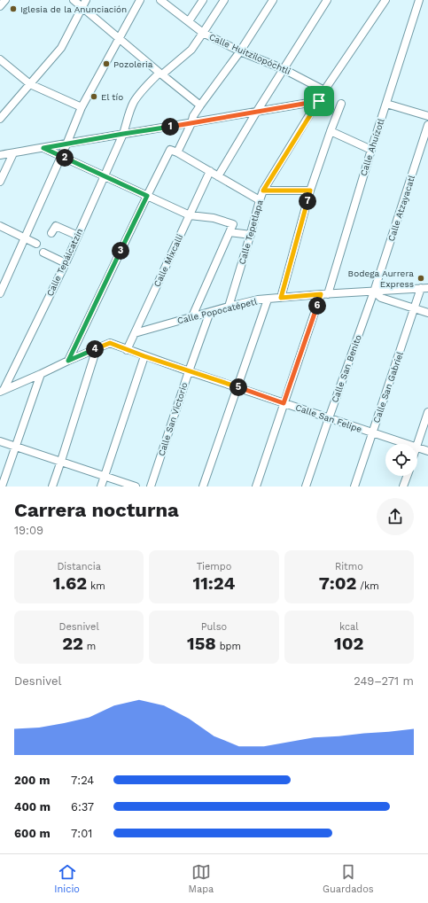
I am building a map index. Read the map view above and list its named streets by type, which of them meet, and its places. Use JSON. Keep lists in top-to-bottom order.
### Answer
{
  "streets": {
    "street": [
      "Calle Huitzilopóchtli",
      "Calle Ahuízotl",
      "Calle Atzayacatl",
      "Calle Tepetlapa",
      "Calle Mixcalli",
      "Calle Tepálcatzin",
      "Calle Popocatépetl",
      "Calle San Benito",
      "Calle San Gabriel",
      "Calle San Felipe",
      "Calle San Victorio"
    ]
  },
  "crossings": [
    ["Calle Huitzilopóchtli", "Calle Tepetlapa"],
    ["Calle Huitzilopóchtli", "Calle Tepálcatzin"],
    ["Calle Ahuízotl", "Calle Popocatépetl"],
    ["Calle Ahuízotl", "Calle San Felipe"],
    ["Calle Atzayacatl", "Calle Popocatépetl"],
    ["Calle Atzayacatl", "Calle San Benito"],
    ["Calle Tepetlapa", "Calle Popocatépetl"],
    ["Calle Mixcalli", "Calle Popocatépetl"],
    ["Calle Mixcalli", "Calle San Felipe"],
    ["Calle Popocatépetl", "Calle San Benito"],
    ["Calle Popocatépetl", "Calle San Gabriel"],
    ["Calle Popocatépetl", "Calle San Victorio"],
    ["Calle San Benito", "Calle San Felipe"],
    ["Calle San Gabriel", "Calle San Felipe"],
    ["Calle San Felipe", "Calle San Victorio"]
  ],
  "places": [
    "Iglesia de la Anunciación",
    "Pozoleria",
    "El tío",
    "Bodega Aurrera Express"
  ],
  "page": {
    "pins": [
      "1",
      "2",
      "7",
      "3",
      "6",
      "4",
      "5"
    ],
    "heading": ["Carrera nocturna", "19:09"],
    "stats": [
      ["Distancia", "1.62 km"],
      ["Tiempo", "11:24"],
      ["Ritmo", "7:02 /km"],
      ["Desnivel", "22 m"],
      ["Pulso", "158 bpm"],
      ["kcal", "102"]
    ],
    "chart": ["Desnivel", "249–271 m"],
    "list": [
      {
        "name": "200 m",
        "note": "7:24"
      },
      {
        "name": "400 m",
        "note": "6:37"
      },
      {
        "name": "600 m",
        "note": "7:01"
      }
    ],
    "tabs": ["Inicio", "Mapa", "Guardados"]
  }
}
